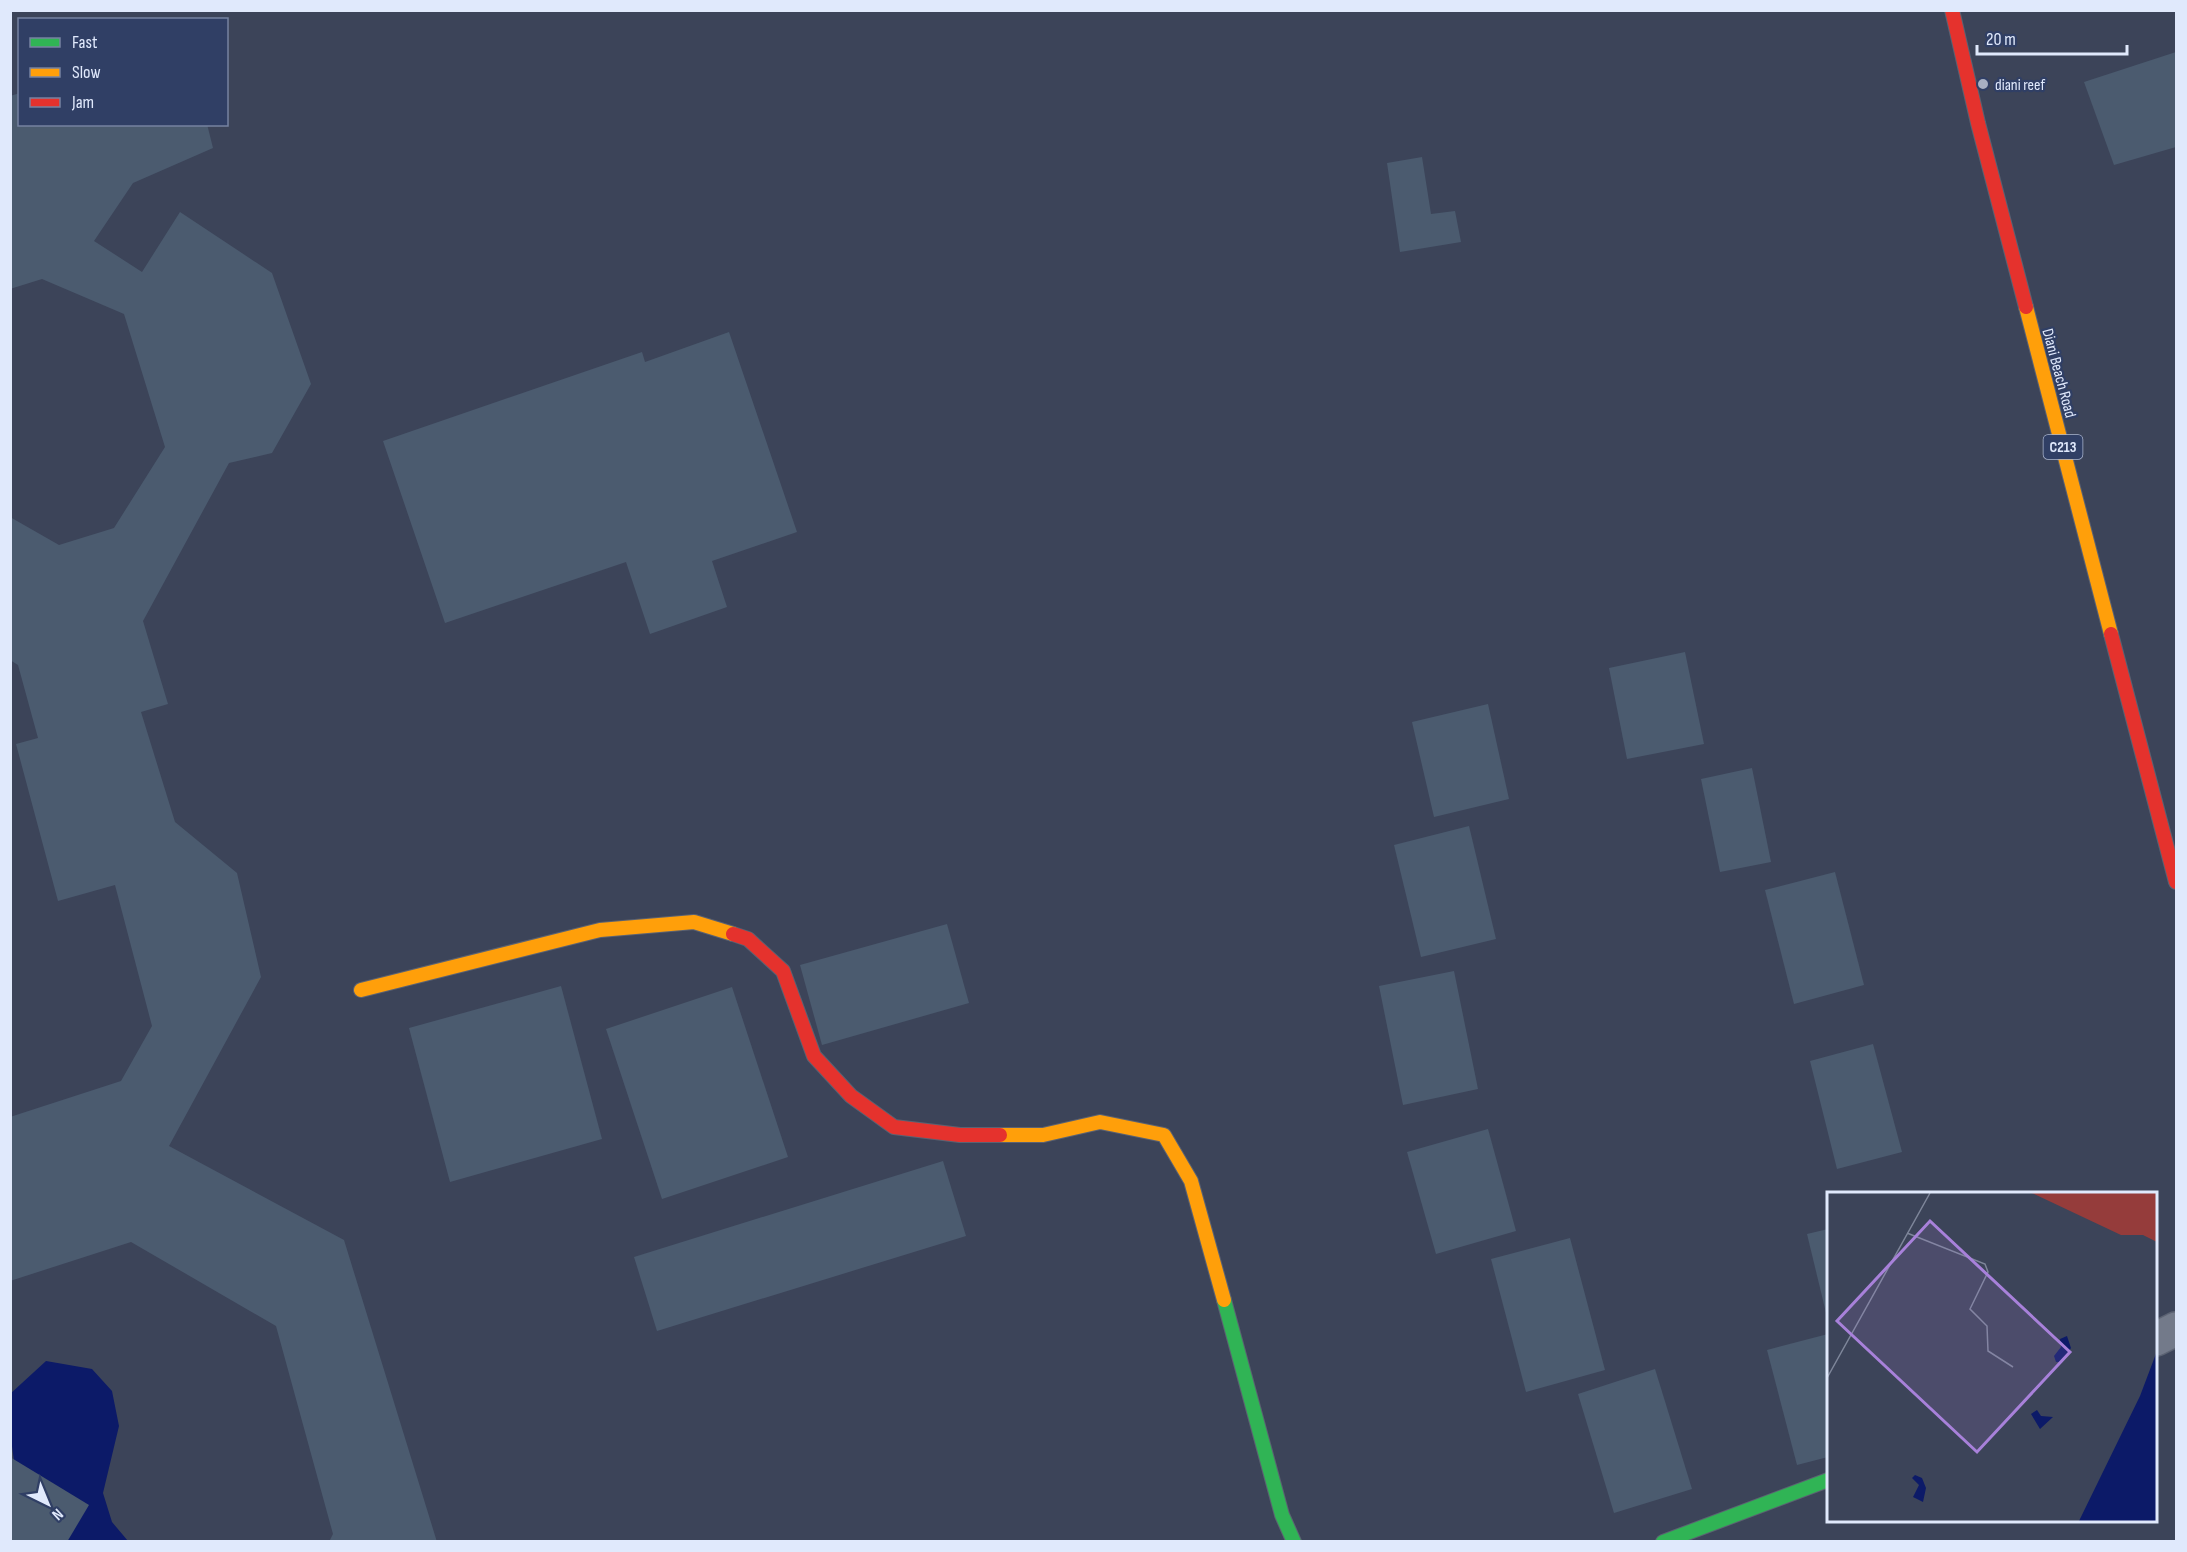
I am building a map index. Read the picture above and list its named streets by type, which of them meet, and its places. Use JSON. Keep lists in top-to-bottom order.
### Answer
{
  "streets": {
    "street": ["Diani Beach Road", "C213"]
  },
  "places": ["diani reef"],
  "legend": ["Fast", "Slow", "Jam"],
  "scale_bar": "20 m",
  "north": "bottom right"
}
